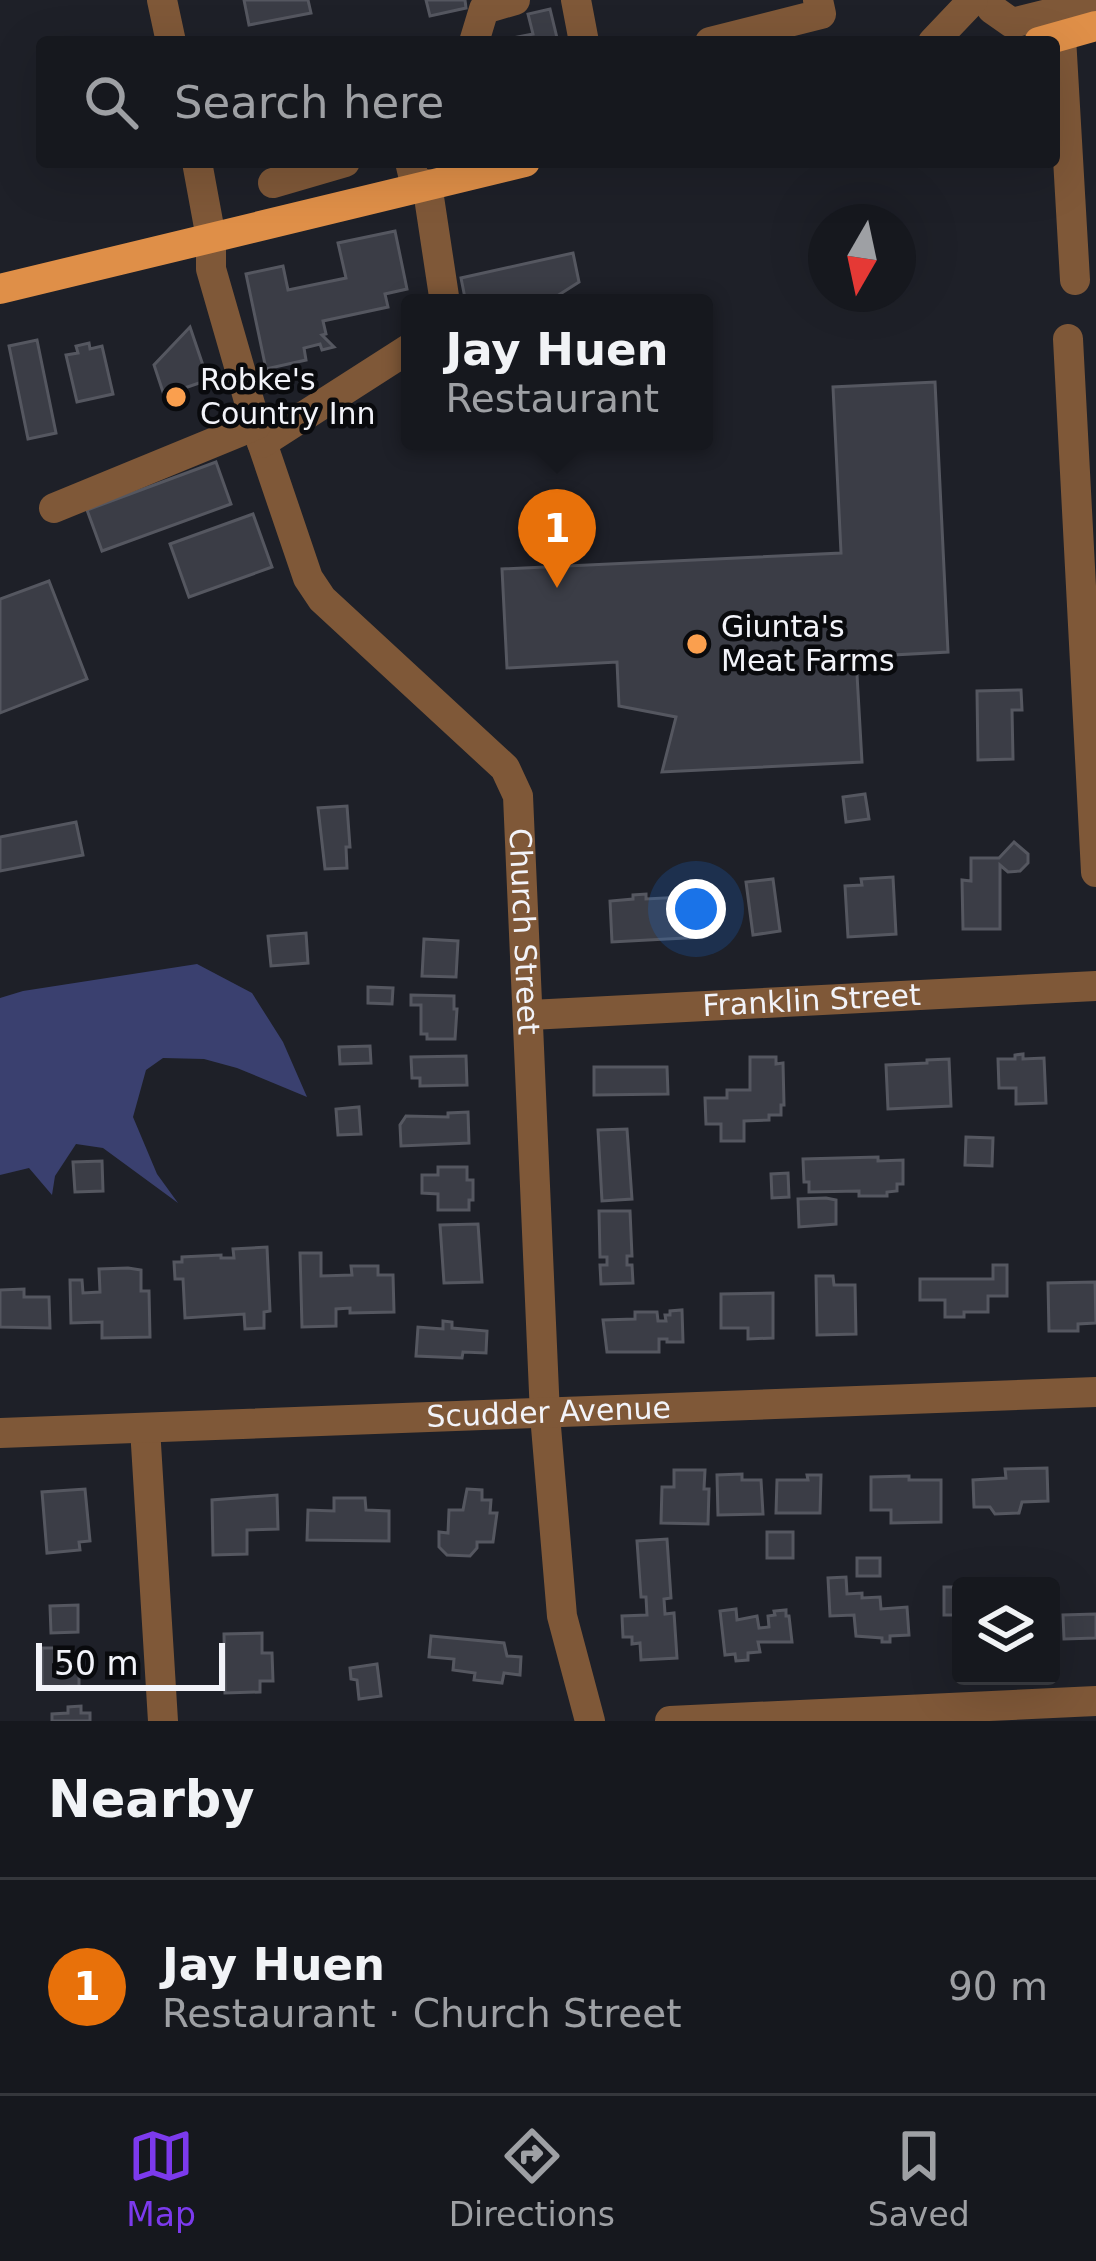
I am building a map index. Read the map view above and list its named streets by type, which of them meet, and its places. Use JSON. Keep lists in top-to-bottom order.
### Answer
{
  "streets": {
    "street": ["Church Street", "Franklin Street", "Scudder Avenue"]
  },
  "crossings": [
    ["Church Street", "Franklin Street"],
    ["Church Street", "Scudder Avenue"]
  ],
  "places": ["Robke's Country Inn", "Giunta's Meat Farms"],
  "scale_bar": "50 m",
  "north": "bottom",
  "page": {
    "search": "Search here",
    "popup": ["Jay Huen", "Restaurant"],
    "pins": "1",
    "scale": "50 m",
    "heading": "Nearby",
    "list": [
      {
        "mark": "1",
        "name": "Jay Huen",
        "note": "Restaurant · Church Street",
        "value": "90 m"
      }
    ],
    "nav": ["Map", "Directions", "Saved"]
  }
}
